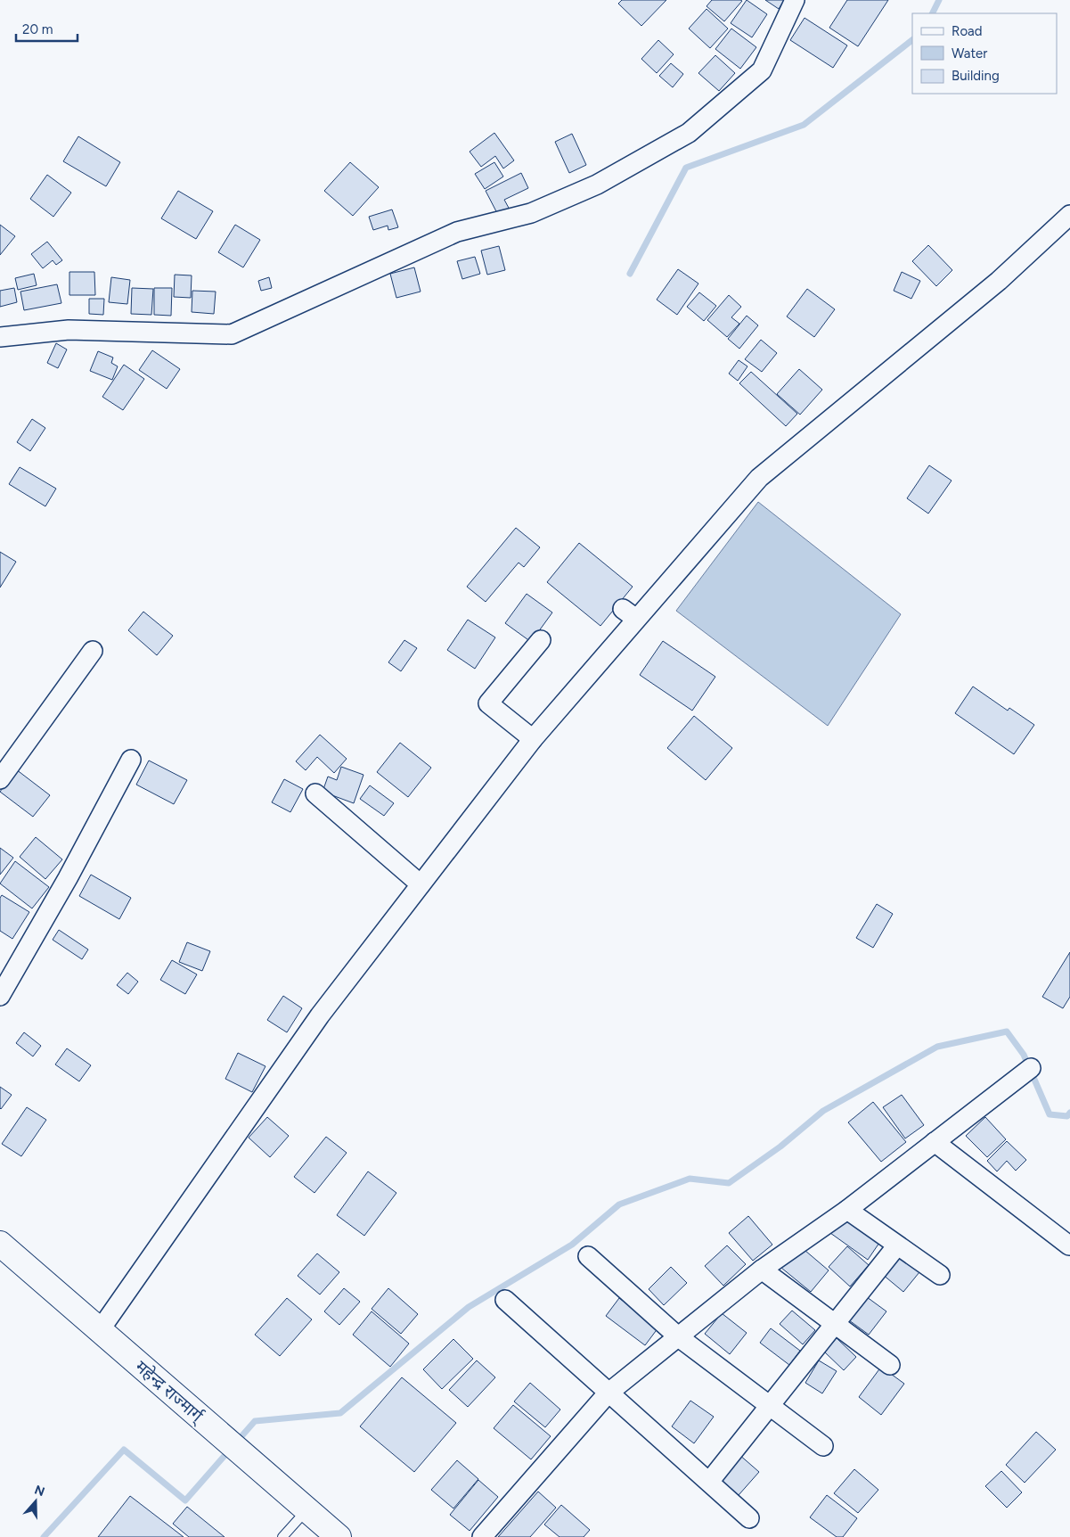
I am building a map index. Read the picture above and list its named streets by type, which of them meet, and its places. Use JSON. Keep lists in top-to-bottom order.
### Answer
{
  "streets": {
    "highway": ["महेन्द्र राज्मार्ग्"]
  },
  "legend": ["Road", "Water", "Building"],
  "scale_bar": "20 m",
  "north": "top"
}
